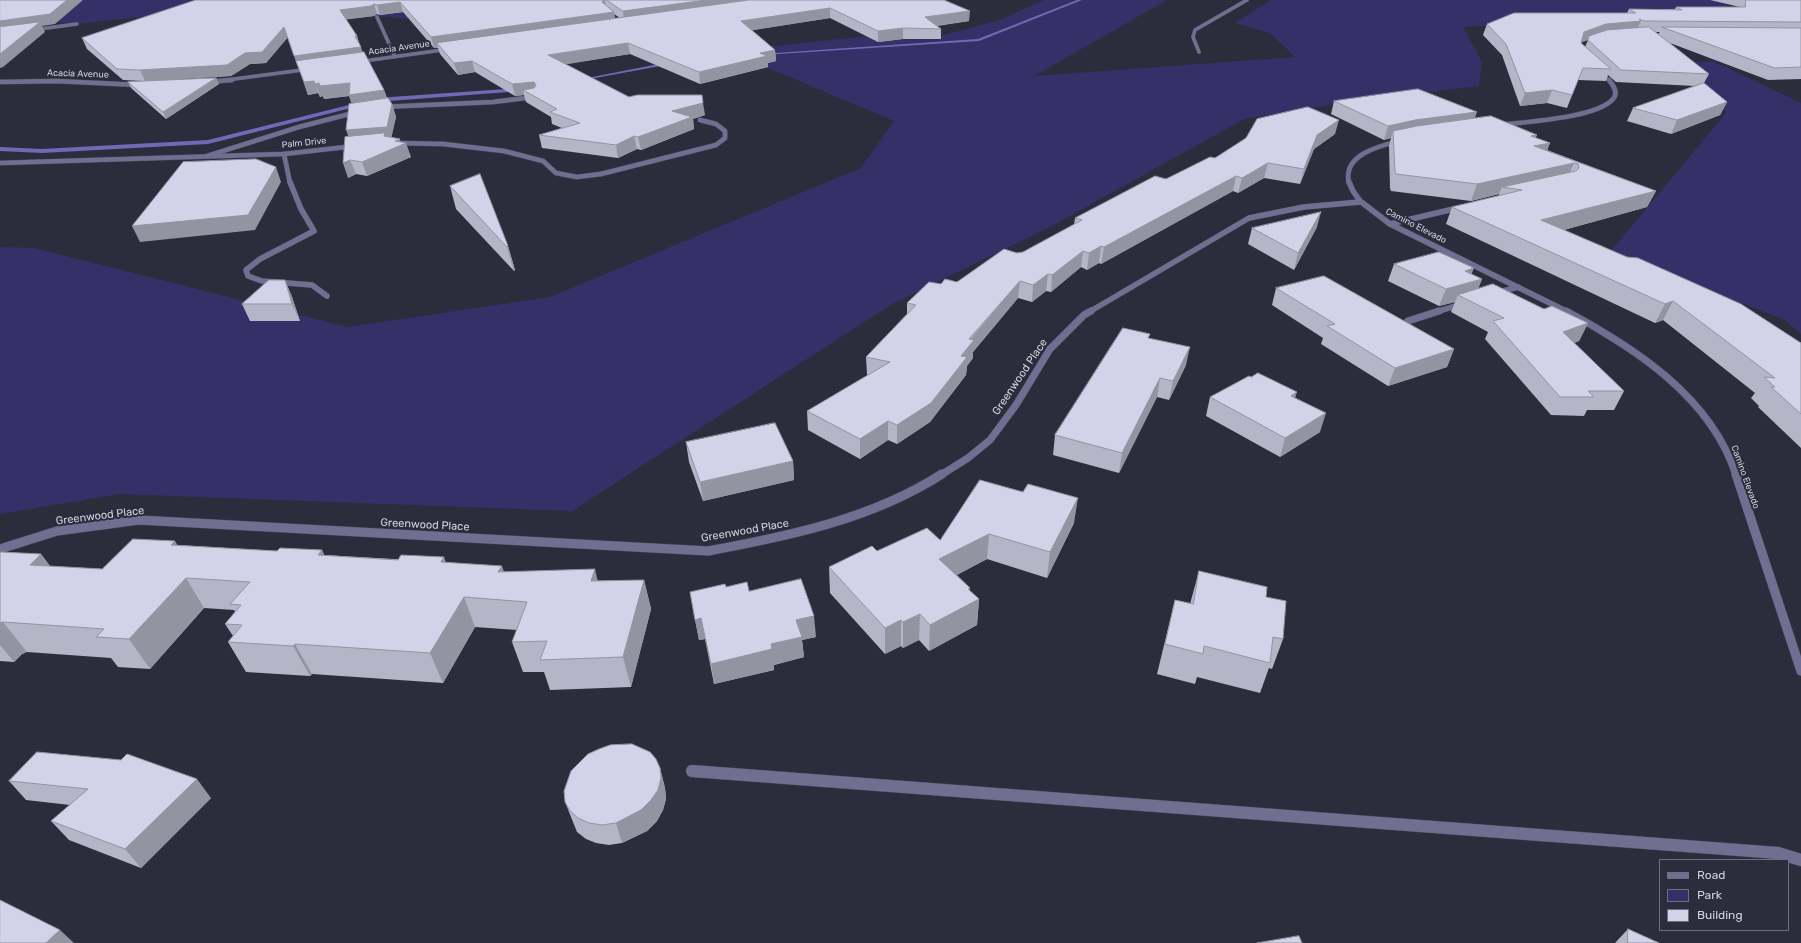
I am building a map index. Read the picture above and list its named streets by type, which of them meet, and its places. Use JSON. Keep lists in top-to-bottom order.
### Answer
{
  "streets": {
    "street": [
      "Acacia Avenue",
      "Palm Drive",
      "Camino Elevado",
      "Greenwood Place"
    ]
  },
  "crossings": [
    ["Camino Elevado", "Greenwood Place"]
  ],
  "legend": ["Road", "Park", "Building"]
}
